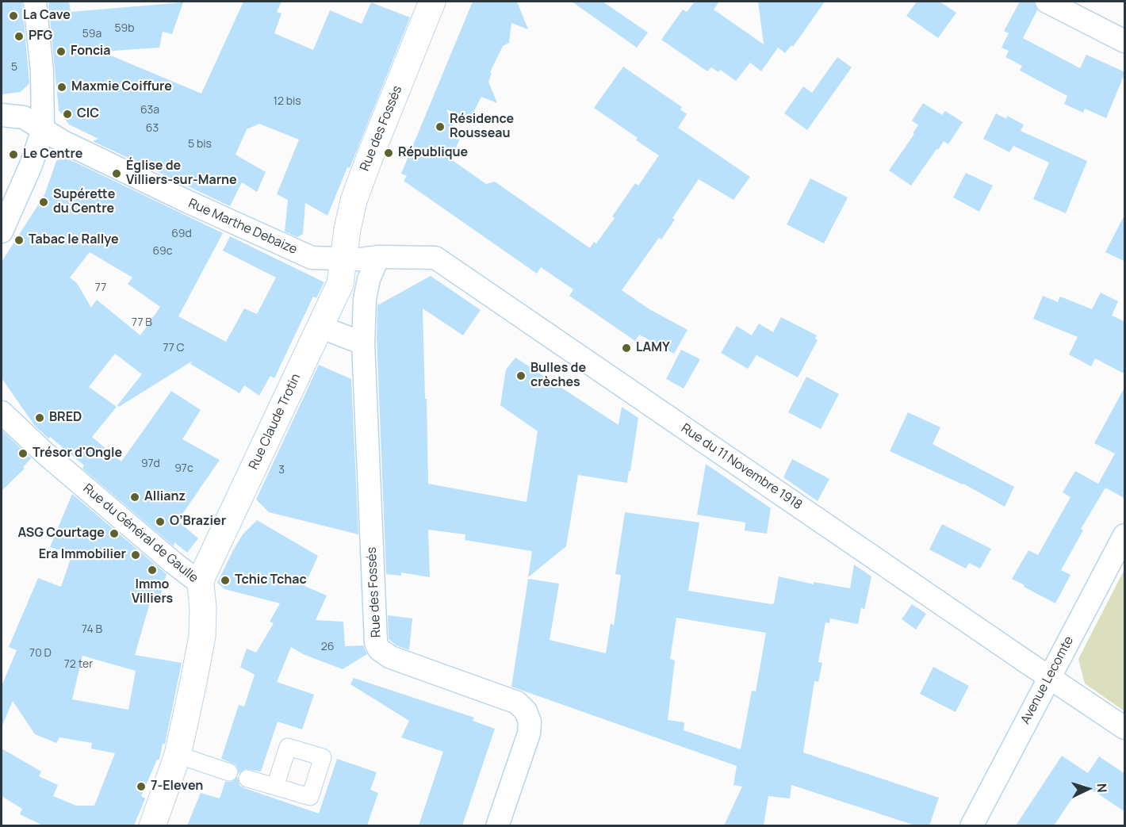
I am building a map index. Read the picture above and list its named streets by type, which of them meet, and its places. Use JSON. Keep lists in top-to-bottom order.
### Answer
{
  "streets": {
    "main road": ["Rue des Fossés", "Rue Claude Trotin", "Rue du Général de Gaulle"],
    "street": ["Rue Marthe Debaize", "Rue du 11 Novembre 1918", "Avenue Lecomte"]
  },
  "crossings": [
    ["Rue des Fossés", "Rue Marthe Debaize"],
    ["Rue des Fossés", "Rue Claude Trotin"],
    ["Rue des Fossés", "Rue du 11 Novembre 1918"],
    ["Rue Marthe Debaize", "Rue Claude Trotin"],
    ["Rue Marthe Debaize", "Rue du 11 Novembre 1918"],
    ["Rue Claude Trotin", "Rue du 11 Novembre 1918"],
    ["Rue Claude Trotin", "Rue du Général de Gaulle"],
    ["Rue du 11 Novembre 1918", "Avenue Lecomte"]
  ],
  "places": [
    "La Cave",
    "PFG",
    "Foncia",
    "Maxmie Coiffure",
    "CIC",
    "Résidence Rousseau",
    "République",
    "Le Centre",
    "Église de Villiers-sur-Marne",
    "Supérette du Centre",
    "Tabac le Rallye",
    "LAMY",
    "Bulles de crèches",
    "BRED",
    "Trésor d'Ongle",
    "Allianz",
    "O’Brazier",
    "ASG Courtage",
    "Era Immobilier",
    "Immo Villiers",
    "Tchic Tchac",
    "7-Eleven"
  ],
  "house_numbers": [
    "59b",
    "59a",
    "5",
    "12 bis",
    "63a",
    "63",
    "5 bis",
    "69d",
    "69c",
    "77",
    "77 B",
    "77 C",
    "97d",
    "97c",
    "3",
    "74 B",
    "26",
    "70 D",
    "72 ter"
  ],
  "north": "right"
}
